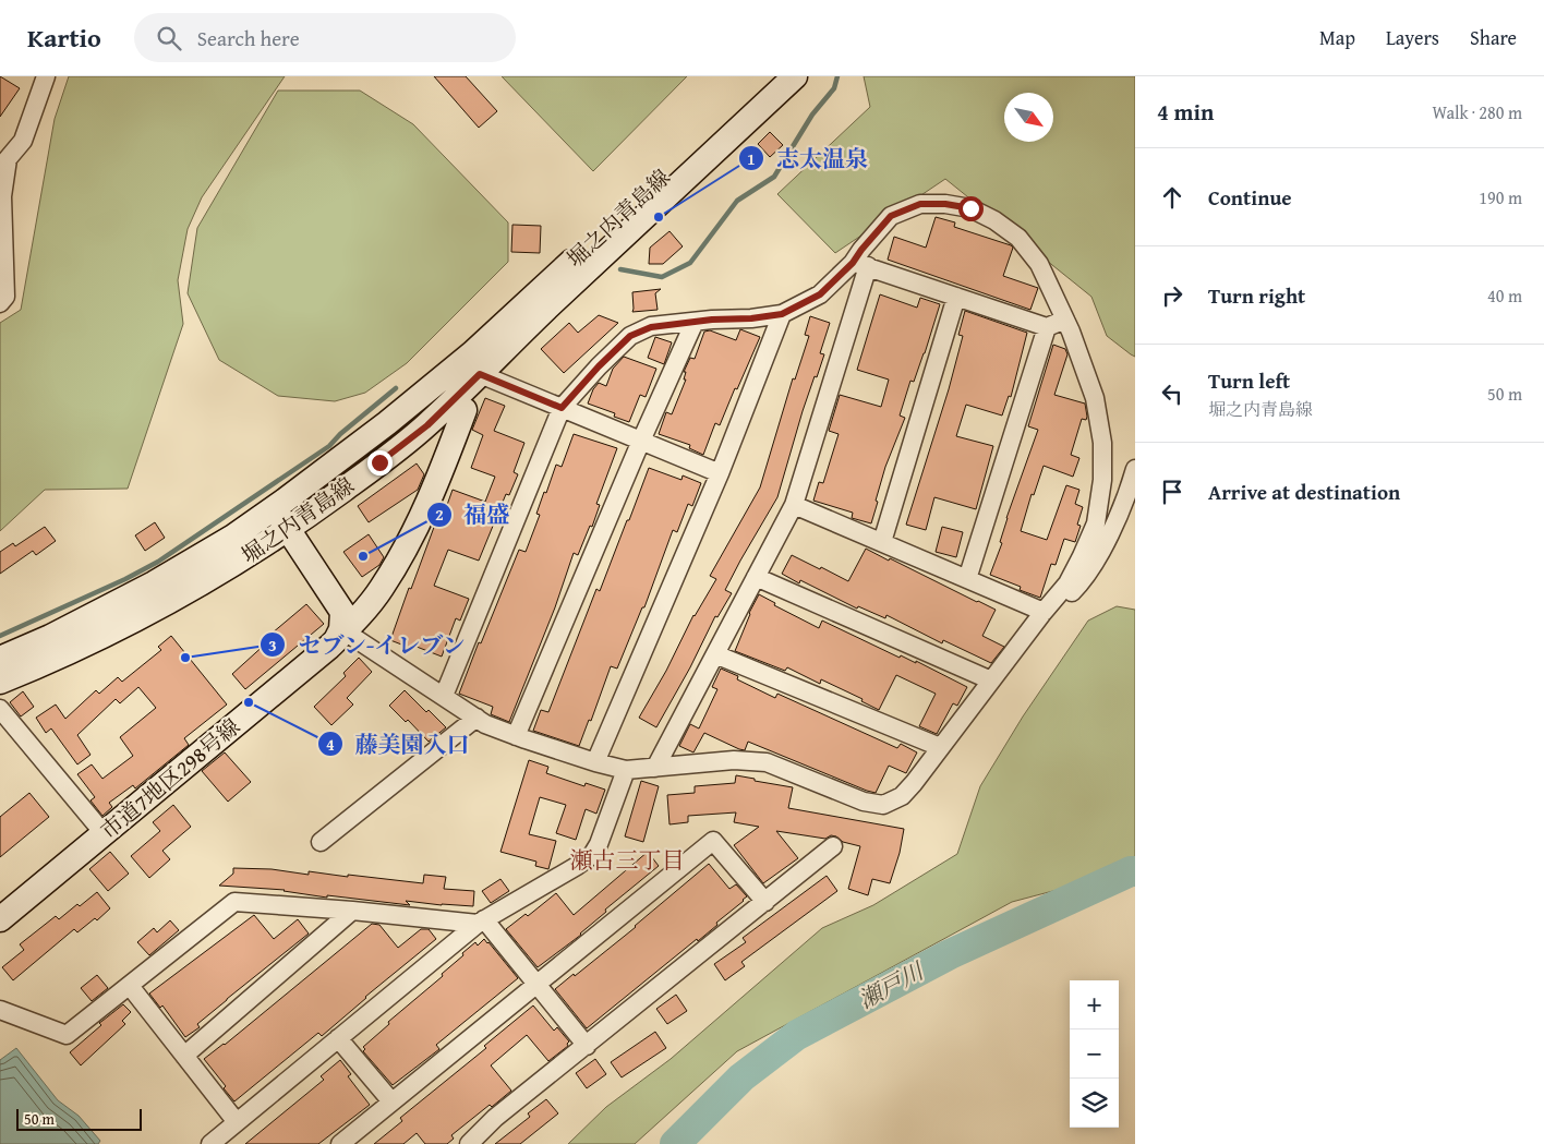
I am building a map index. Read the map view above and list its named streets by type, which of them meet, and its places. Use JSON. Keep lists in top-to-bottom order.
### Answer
{
  "streets": {
    "main road": ["堀之内青島線", "市道7地区298号線"]
  },
  "districts": ["瀬古三丁目"],
  "water": ["瀬戸川"],
  "places": [
    "志太温泉",
    "福盛",
    "セブン-イレブン",
    "藤美園入口"
  ],
  "scale_bar": "50 m",
  "north": "bottom right",
  "page": {
    "header": "Kartio",
    "search": "Search here",
    "nav": ["Map", "Layers", "Share"],
    "heading": ["4 min", "Walk · 280 m"],
    "list": [
      ["Continue", "190 m"],
      ["Turn right", "40 m"],
      ["Turn left", "堀之内青島線", "50 m"],
      "Arrive at destination"
    ],
    "map_buttons": ["+", "−"],
    "scale": "50 m"
  }
}
